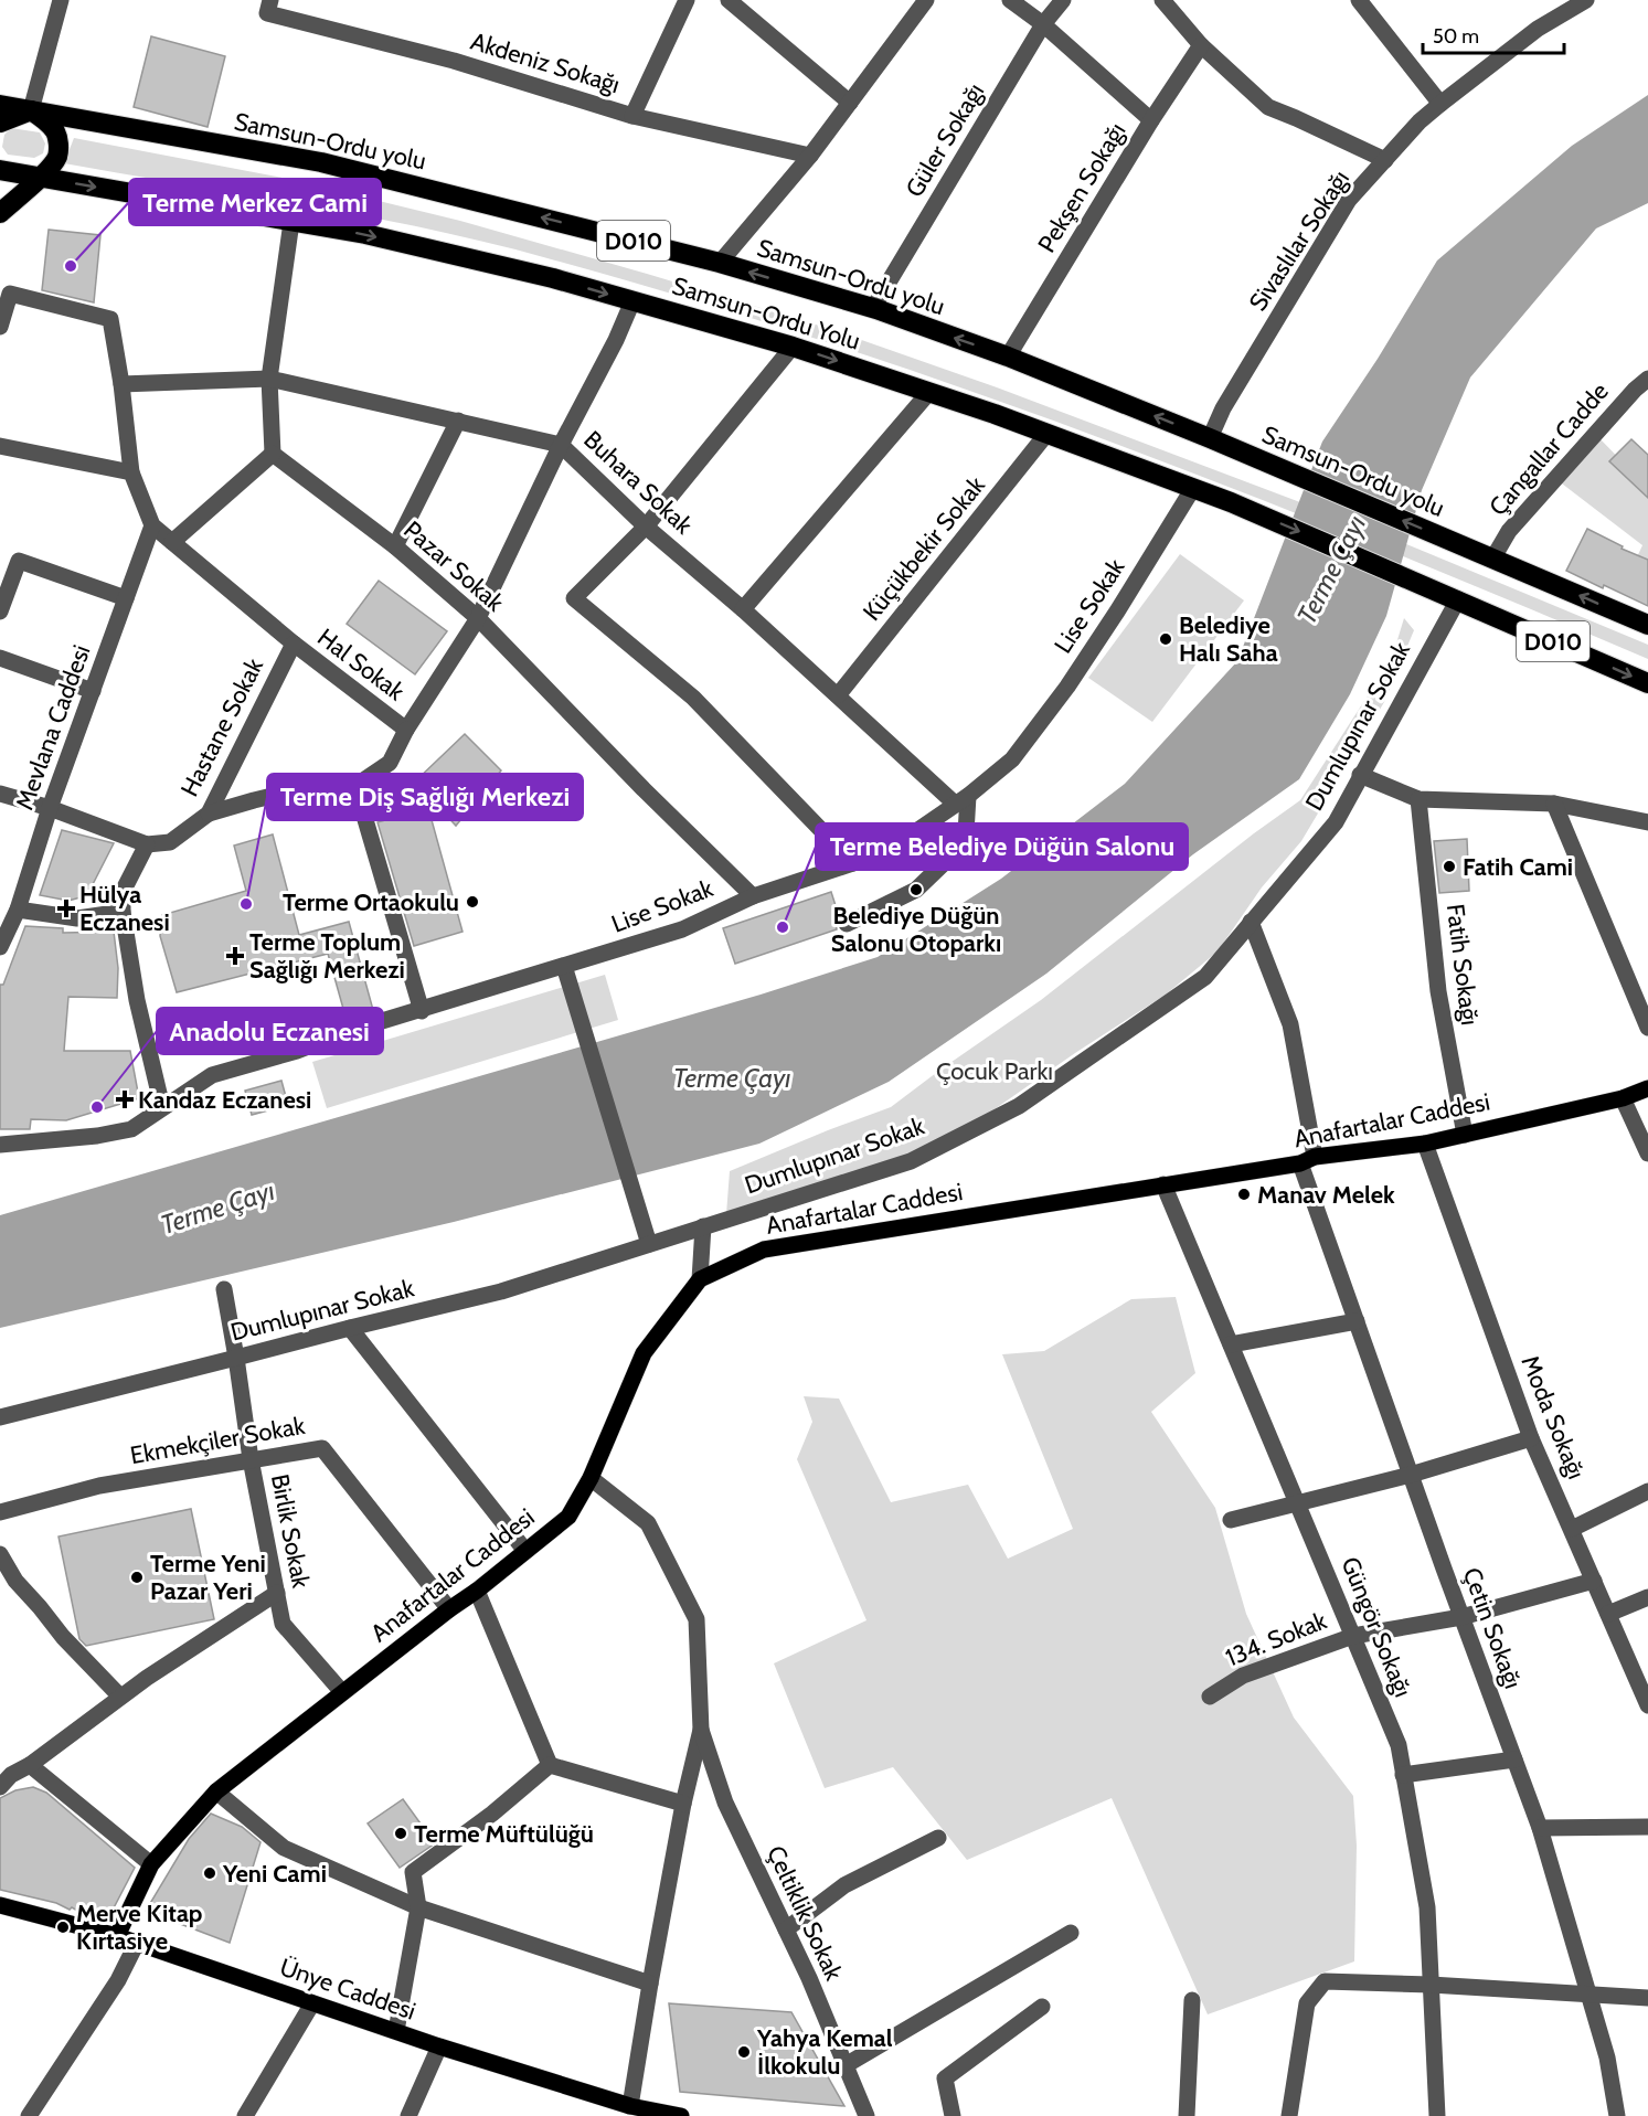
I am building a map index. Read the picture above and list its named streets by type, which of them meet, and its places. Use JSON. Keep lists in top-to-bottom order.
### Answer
{
  "streets": {
    "highway": ["Samsun-Ordu yolu", "D010", "Samsun-Ordu Yolu"],
    "main road": ["Anafartalar Caddesi", "Ünye Caddesi"],
    "street": [
      "Akdeniz Sokağı",
      "Güler Sokağı",
      "Pekşen Sokağı",
      "Sivaslılar Sokağı",
      "Çangallar Cadde",
      "Buhara Sokak",
      "Küçükbekir Sokak",
      "Pazar Sokak",
      "Lise Sokak",
      "Hal Sokak",
      "Dumlupınar Sokak",
      "Mevlana Caddesi",
      "Hastane Sokak",
      "Fatih Sokağı",
      "Moda Sokağı",
      "Ekmekçiler Sokak",
      "Birlik Sokak",
      "Güngör Sokağı",
      "Çetin Sokağı",
      "134. Sokak",
      "Çeltiklik Sokak"
    ]
  },
  "crossings": [
    ["Güler Sokağı", "Samsun-Ordu yolu"],
    ["Samsun-Ordu yolu", "Pekşen Sokağı"],
    ["Samsun-Ordu yolu", "Sivaslılar Sokağı"],
    ["Samsun-Ordu yolu", "Çangallar Cadde"],
    ["D010", "Samsun-Ordu Yolu"],
    ["D010", "Dumlupınar Sokak"],
    ["Samsun-Ordu Yolu", "Küçükbekir Sokak"],
    ["Samsun-Ordu Yolu", "Lise Sokak"],
    ["Samsun-Ordu Yolu", "Hal Sokak"],
    ["Samsun-Ordu Yolu", "Dumlupınar Sokak"],
    ["Buhara Sokak", "Küçükbekir Sokak"],
    ["Buhara Sokak", "Lise Sokak"],
    ["Buhara Sokak", "Hal Sokak"],
    ["Pazar Sokak", "Lise Sokak"],
    ["Pazar Sokak", "Hal Sokak"],
    ["Hal Sokak", "Mevlana Caddesi"],
    ["Hal Sokak", "Hastane Sokak"],
    ["Dumlupınar Sokak", "Birlik Sokak"],
    ["Dumlupınar Sokak", "Çetin Sokağı"],
    ["Fatih Sokağı", "Anafartalar Caddesi"],
    ["Anafartalar Caddesi", "Moda Sokağı"],
    ["Anafartalar Caddesi", "Ekmekçiler Sokak"],
    ["Anafartalar Caddesi", "Birlik Sokak"],
    ["Anafartalar Caddesi", "Güngör Sokağı"],
    ["Anafartalar Caddesi", "Çetin Sokağı"],
    ["Anafartalar Caddesi", "Ünye Caddesi"],
    ["Moda Sokağı", "134. Sokak"],
    ["Ekmekçiler Sokak", "Birlik Sokak"],
    ["Güngör Sokağı", "134. Sokak"],
    ["Çetin Sokağı", "134. Sokak"]
  ],
  "one_way": ["Samsun-Ordu yolu", "Samsun-Ordu Yolu"],
  "water": ["Terme Çayı"],
  "parks": ["Çocuk Parkı"],
  "places": {
    "other": [
      "Terme Merkez Cami",
      "Belediye Halı Saha",
      "Fatih Cami",
      "Belediye Düğün Salonu Otoparkı",
      "Terme Ortaokulu",
      "Terme Diş Sağlığı Merkezi",
      "Terme Belediye Düğün Salonu",
      "Anadolu Eczanesi",
      "Manav Melek",
      "Terme Yeni Pazar Yeri",
      "Terme Müftülüğü",
      "Yeni Cami",
      "Merve Kitap Kırtasiye",
      "Yahya Kemal İlkokulu"
    ],
    "health": ["Hülya Eczanesi", "Terme Toplum Sağlığı Merkezi", "Kandaz Eczanesi"]
  },
  "scale_bar": "50 m"
}
